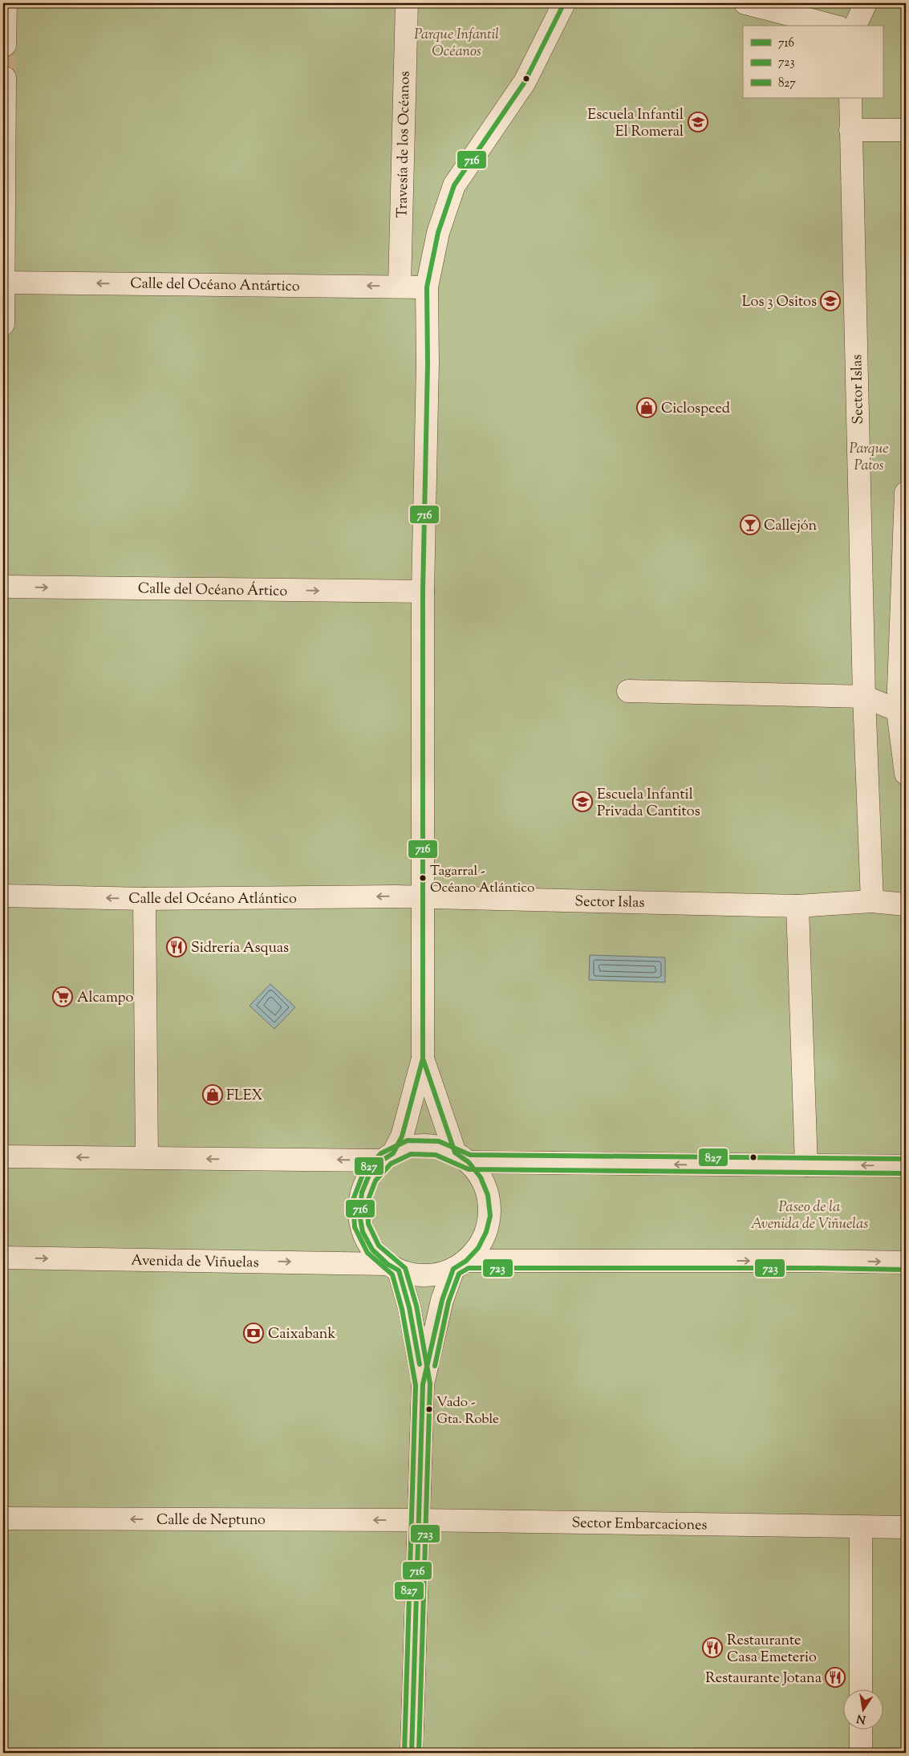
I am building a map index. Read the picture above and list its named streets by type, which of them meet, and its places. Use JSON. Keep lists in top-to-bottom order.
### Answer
{
  "streets": {
    "street": [
      "Travesía de los Océanos",
      "Calle del Océano Antártico",
      "Sector Islas",
      "Calle del Océano Ártico",
      "Calle del Océano Atlántico",
      "Avenida de Viñuelas",
      "Calle de Neptuno",
      "Sector Embarcaciones"
    ]
  },
  "crossings": [
    ["Travesía de los Océanos", "Calle del Océano Antártico"],
    ["Sector Islas", "Calle del Océano Atlántico"],
    ["Calle de Neptuno", "Sector Embarcaciones"]
  ],
  "one_way": [
    "Calle del Océano Antártico",
    "Calle del Océano Ártico",
    "Calle del Océano Atlántico",
    "Calle de Neptuno"
  ],
  "parks": ["Parque Infantil Océanos", "Parque Patos", "Paseo de la Avenida de Viñuelas"],
  "places": {
    "school or university": ["Escuela Infantil El Romeral", "Los 3 Ositos", "Escuela Infantil Privada Cantitos"],
    "shop": ["Ciclospeed", "FLEX"],
    "bar": ["Callejón"],
    "other": ["Tagarral - Océano Atlántico", "Vado - Gta. Roble"],
    "restaurant": ["Sidrería Asquas", "Restaurante Casa Emeterio", "Restaurante Jotana"],
    "supermarket": ["Alcampo"],
    "bank": ["Caixabank"]
  },
  "lines": ["transit line 716", "transit line 827", "transit line 723"],
  "legend": ["716", "723", "827"],
  "north": "bottom"
}
